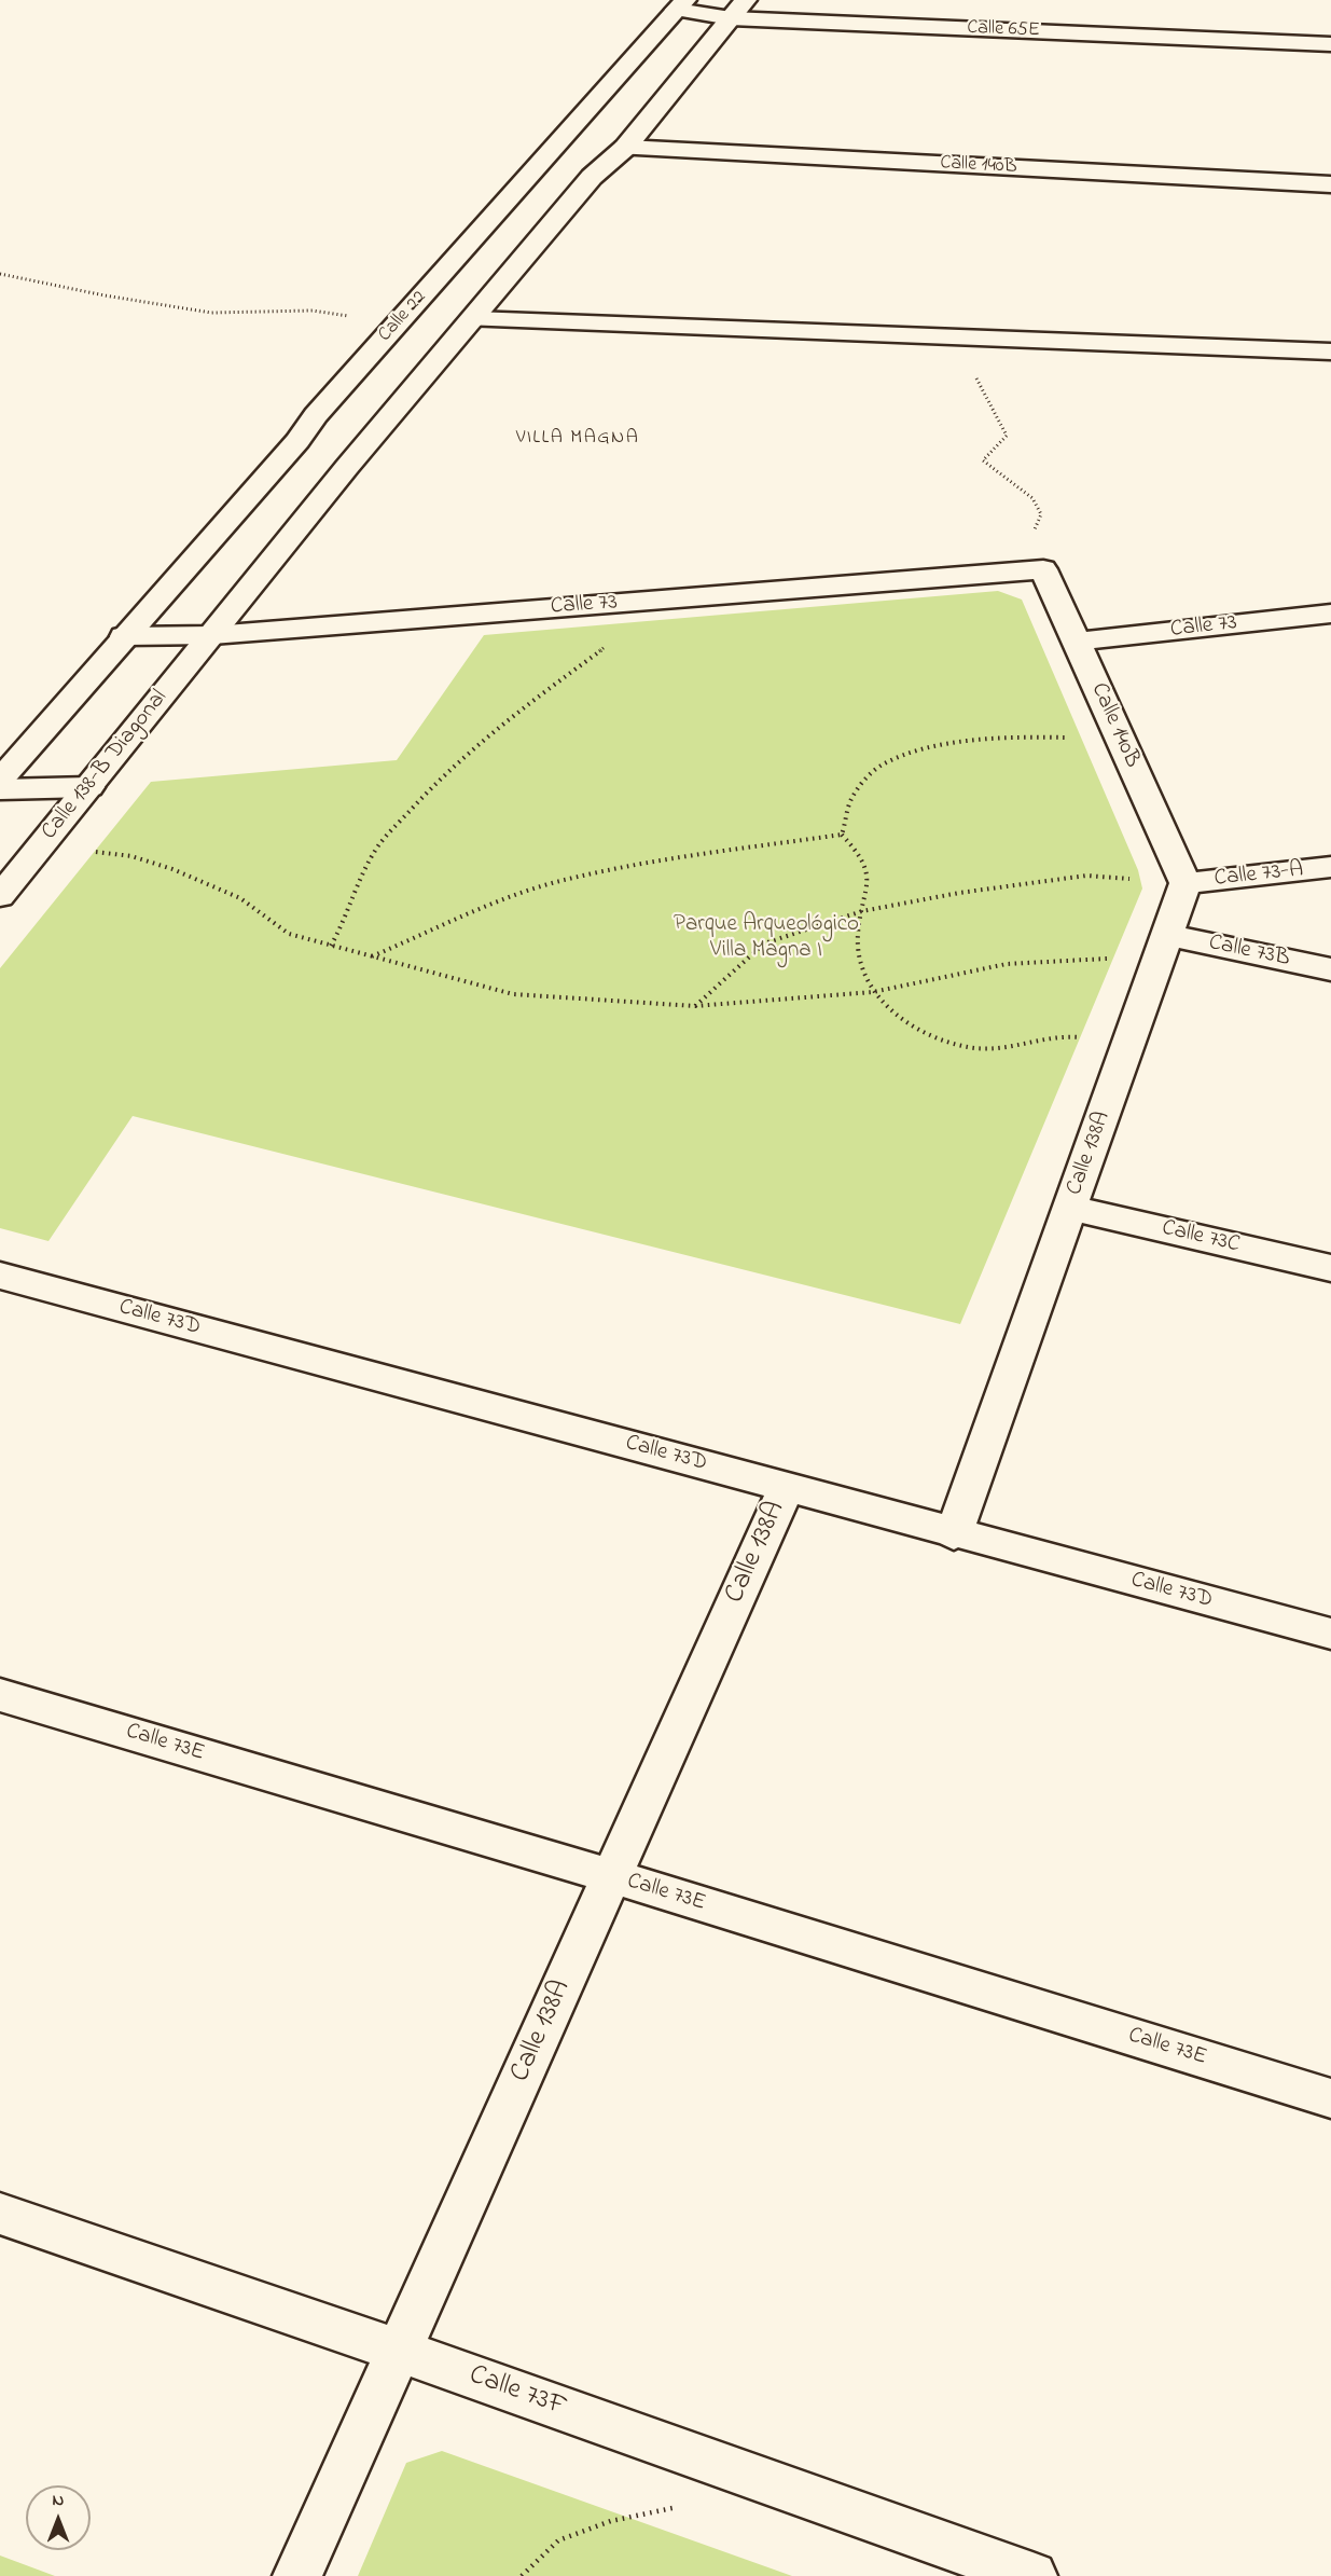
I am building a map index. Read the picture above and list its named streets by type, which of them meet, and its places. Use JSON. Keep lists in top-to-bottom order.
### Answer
{
  "streets": {
    "street": [
      "Calle 65E",
      "Calle 140B",
      "Calle 22",
      "Calle 73",
      "Calle 138-B Diagonal",
      "Calle 73-A",
      "Calle 73B",
      "Calle 138A",
      "Calle 73C",
      "Calle 73D",
      "Calle 73E",
      "Calle 73F"
    ]
  },
  "crossings": [
    ["Calle 65E", "Calle 22"],
    ["Calle 140B", "Calle 73"],
    ["Calle 140B", "Calle 73-A"],
    ["Calle 140B", "Calle 138A"],
    ["Calle 22", "Calle 73"],
    ["Calle 73", "Calle 138-B Diagonal"],
    ["Calle 73-A", "Calle 138A"],
    ["Calle 73B", "Calle 138A"],
    ["Calle 138A", "Calle 73C"],
    ["Calle 138A", "Calle 73D"],
    ["Calle 138A", "Calle 73E"],
    ["Calle 138A", "Calle 73F"]
  ],
  "districts": ["VILLA MAGNA"],
  "parks": ["Parque Arqueológico Villa Magna I"],
  "north": "top"
}
